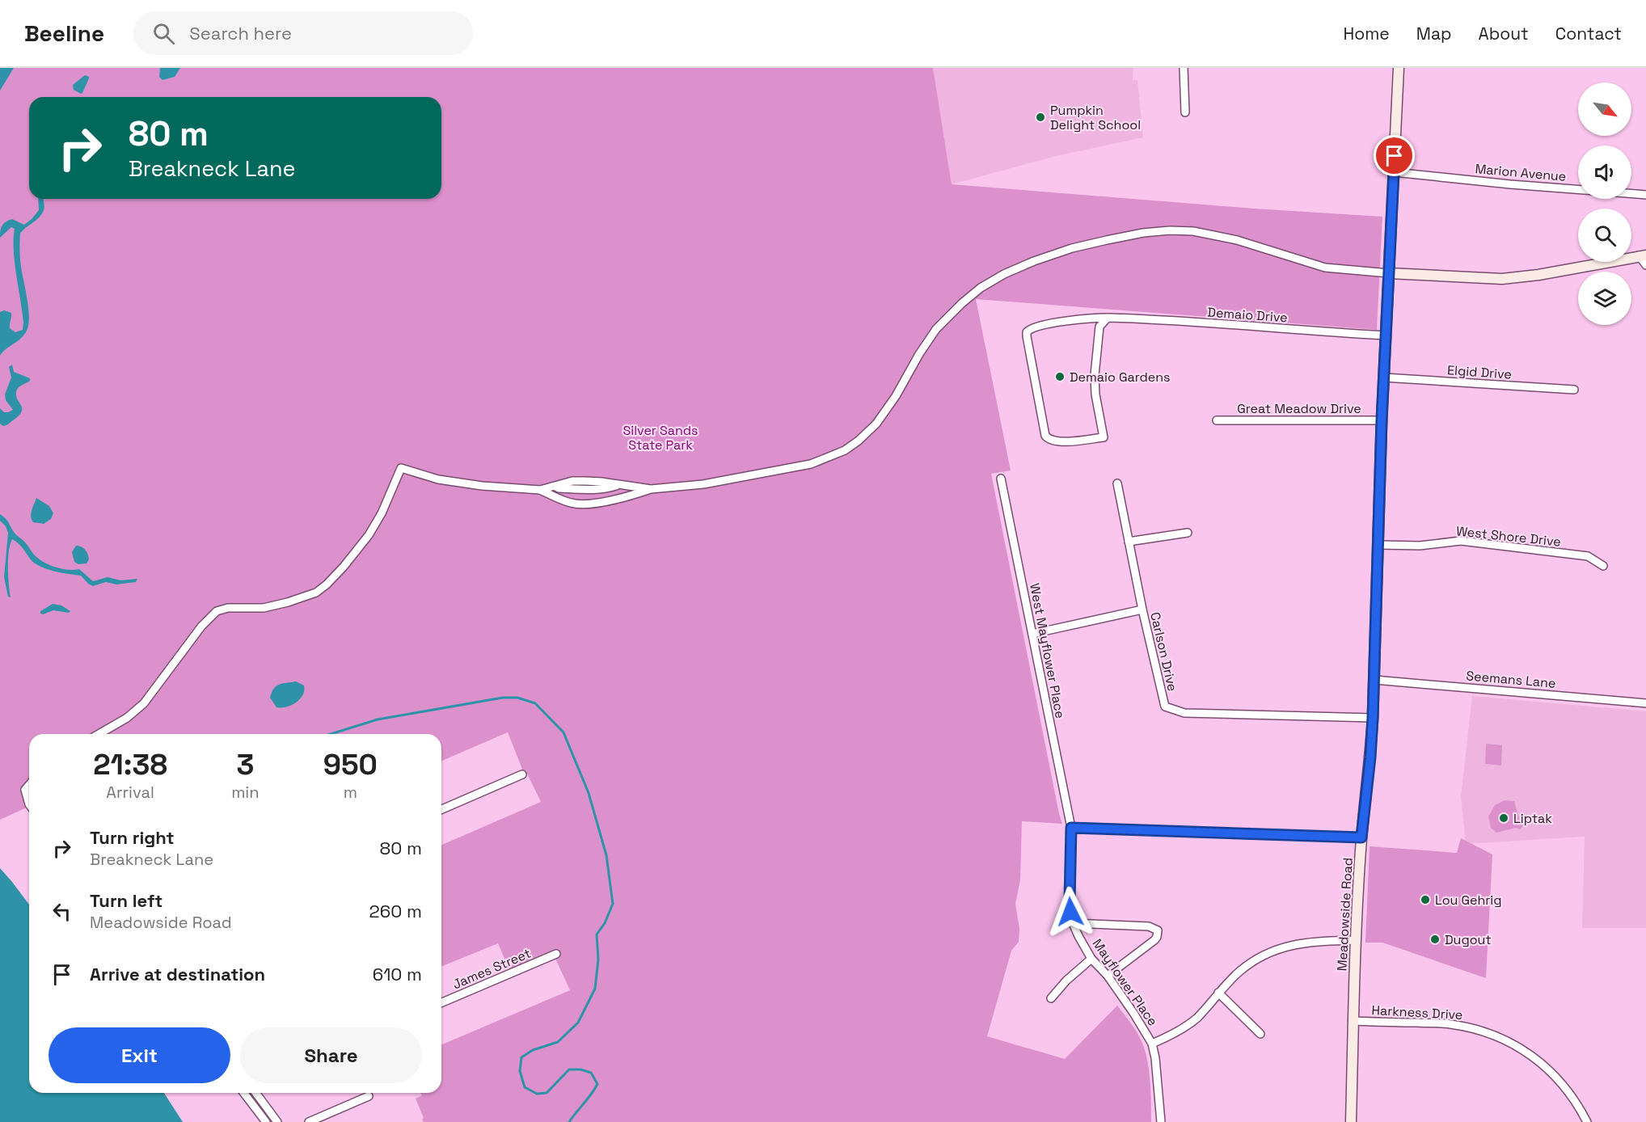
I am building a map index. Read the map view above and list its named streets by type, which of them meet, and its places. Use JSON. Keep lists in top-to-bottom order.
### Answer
{
  "streets": {
    "main road": ["Meadowside Road"],
    "street": [
      "Marion Avenue",
      "Demaio Drive",
      "Elgid Drive",
      "Great Meadow Drive",
      "West Shore Drive",
      "West Mayflower Place",
      "Carlson Drive",
      "Seemans Lane",
      "James Street",
      "Mayflower Place",
      "Harkness Drive"
    ]
  },
  "crossings": [
    ["Marion Avenue", "Meadowside Road"],
    ["Demaio Drive", "Meadowside Road"],
    ["Elgid Drive", "Meadowside Road"],
    ["Great Meadow Drive", "Meadowside Road"],
    ["West Shore Drive", "Meadowside Road"],
    ["West Mayflower Place", "Mayflower Place"],
    ["Carlson Drive", "Meadowside Road"],
    ["Seemans Lane", "Meadowside Road"],
    ["Meadowside Road", "Harkness Drive"]
  ],
  "parks": ["Silver Sands State Park"],
  "places": [
    "Pumpkin Delight School",
    "Demaio Gardens",
    "Liptak",
    "Lou Gehrig",
    "Dugout"
  ],
  "north": "bottom right",
  "page": {
    "header": "Beeline",
    "search": "Search here",
    "nav": [
      "Home",
      "Map",
      "About",
      "Contact"
    ],
    "turn": ["80 m", "Breakneck Lane"],
    "eta": [
      "21:38",
      "Arrival",
      "3",
      "min",
      "950",
      "m"
    ],
    "list": [
      {
        "name": "Turn right",
        "note": "Breakneck Lane",
        "value": "80 m"
      },
      {
        "name": "Turn left",
        "note": "Meadowside Road",
        "value": "260 m"
      },
      {
        "name": "Arrive at destination",
        "value": "610 m"
      }
    ],
    "buttons": ["Exit", "Share"]
  }
}
